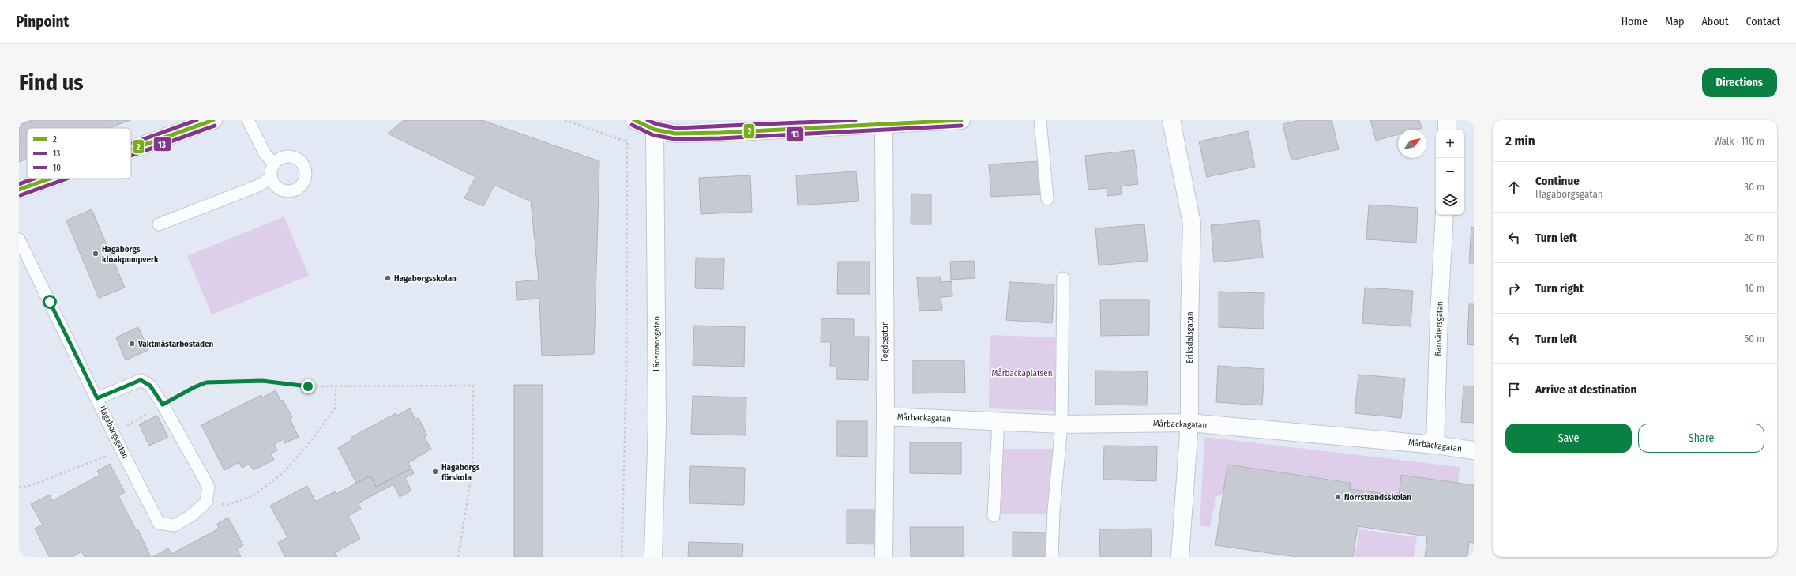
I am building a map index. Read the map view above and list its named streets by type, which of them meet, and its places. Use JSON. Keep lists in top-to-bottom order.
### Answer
{
  "streets": {
    "street": [
      "Ransätersgatan",
      "Eriksdalsgatan",
      "Fogdegatan",
      "Länsmansgatan",
      "Mårbackagatan"
    ],
    "lane": ["Hagaborgsgatan"]
  },
  "crossings": [
    ["Ransätersgatan", "Mårbackagatan"],
    ["Eriksdalsgatan", "Mårbackagatan"],
    ["Fogdegatan", "Mårbackagatan"]
  ],
  "parks": ["Mårbackaplatsen"],
  "places": [
    "Hagaborgs kloakpumpverk",
    "Hagaborgsskolan",
    "Vaktmästarbostaden",
    "Hagaborgs förskola",
    "Norrstrandsskolan"
  ],
  "lines": ["transit line 2", "transit line 10", "transit line 13"],
  "legend": ["2", "13", "10"],
  "north": "top right",
  "page": {
    "header": "Pinpoint",
    "nav": [
      "Home",
      "Map",
      "About",
      "Contact"
    ],
    "buttons": [
      "Directions",
      ["Save", "Share"]
    ],
    "title": "Find us",
    "heading": ["2 min", "Walk · 110 m"],
    "map_buttons": ["+", "−"],
    "list": [
      ["Continue", "Hagaborgsgatan", "30 m"],
      ["Turn left", "20 m"],
      ["Turn right", "10 m"],
      ["Turn left", "50 m"],
      "Arrive at destination"
    ]
  }
}
